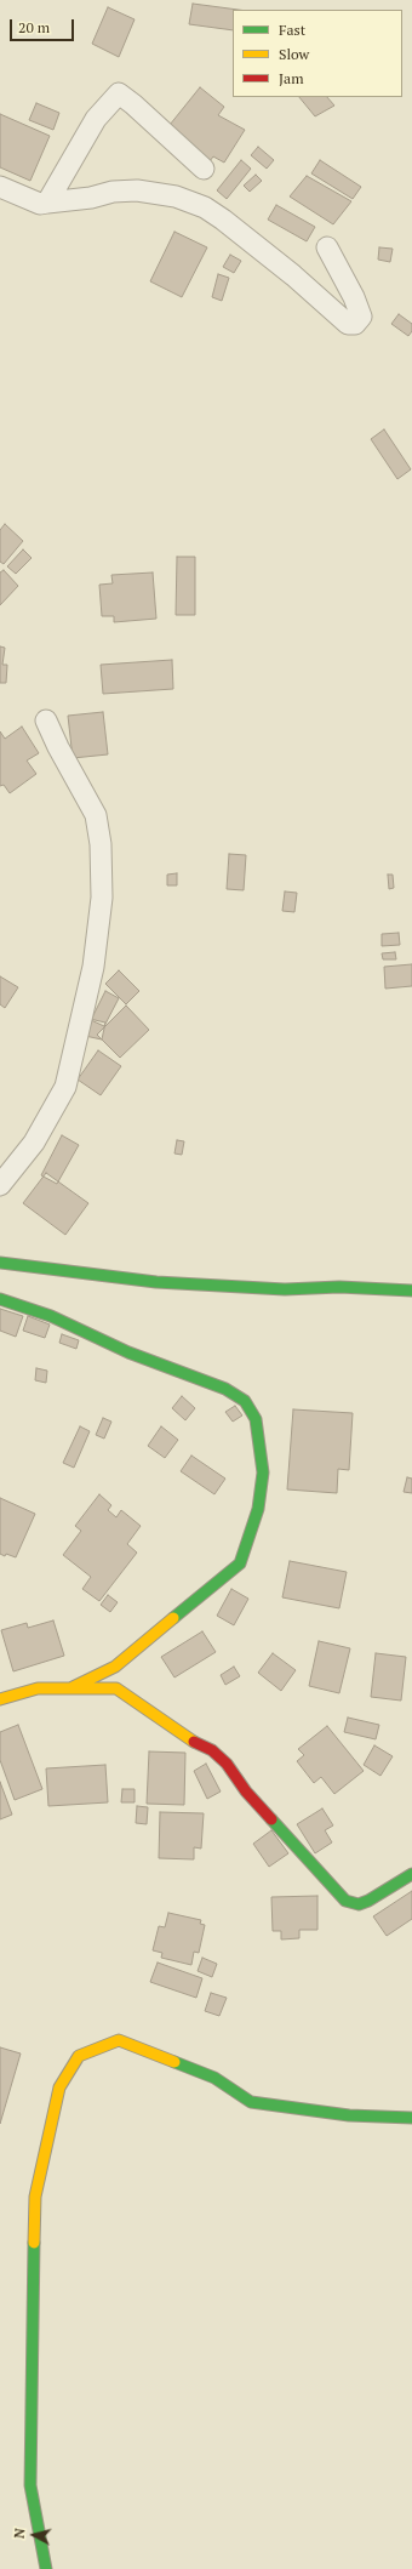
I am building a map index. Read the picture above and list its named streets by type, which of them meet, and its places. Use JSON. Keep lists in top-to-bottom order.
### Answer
{
  "legend": ["Fast", "Slow", "Jam"],
  "scale_bar": "20 m",
  "north": "left"
}
